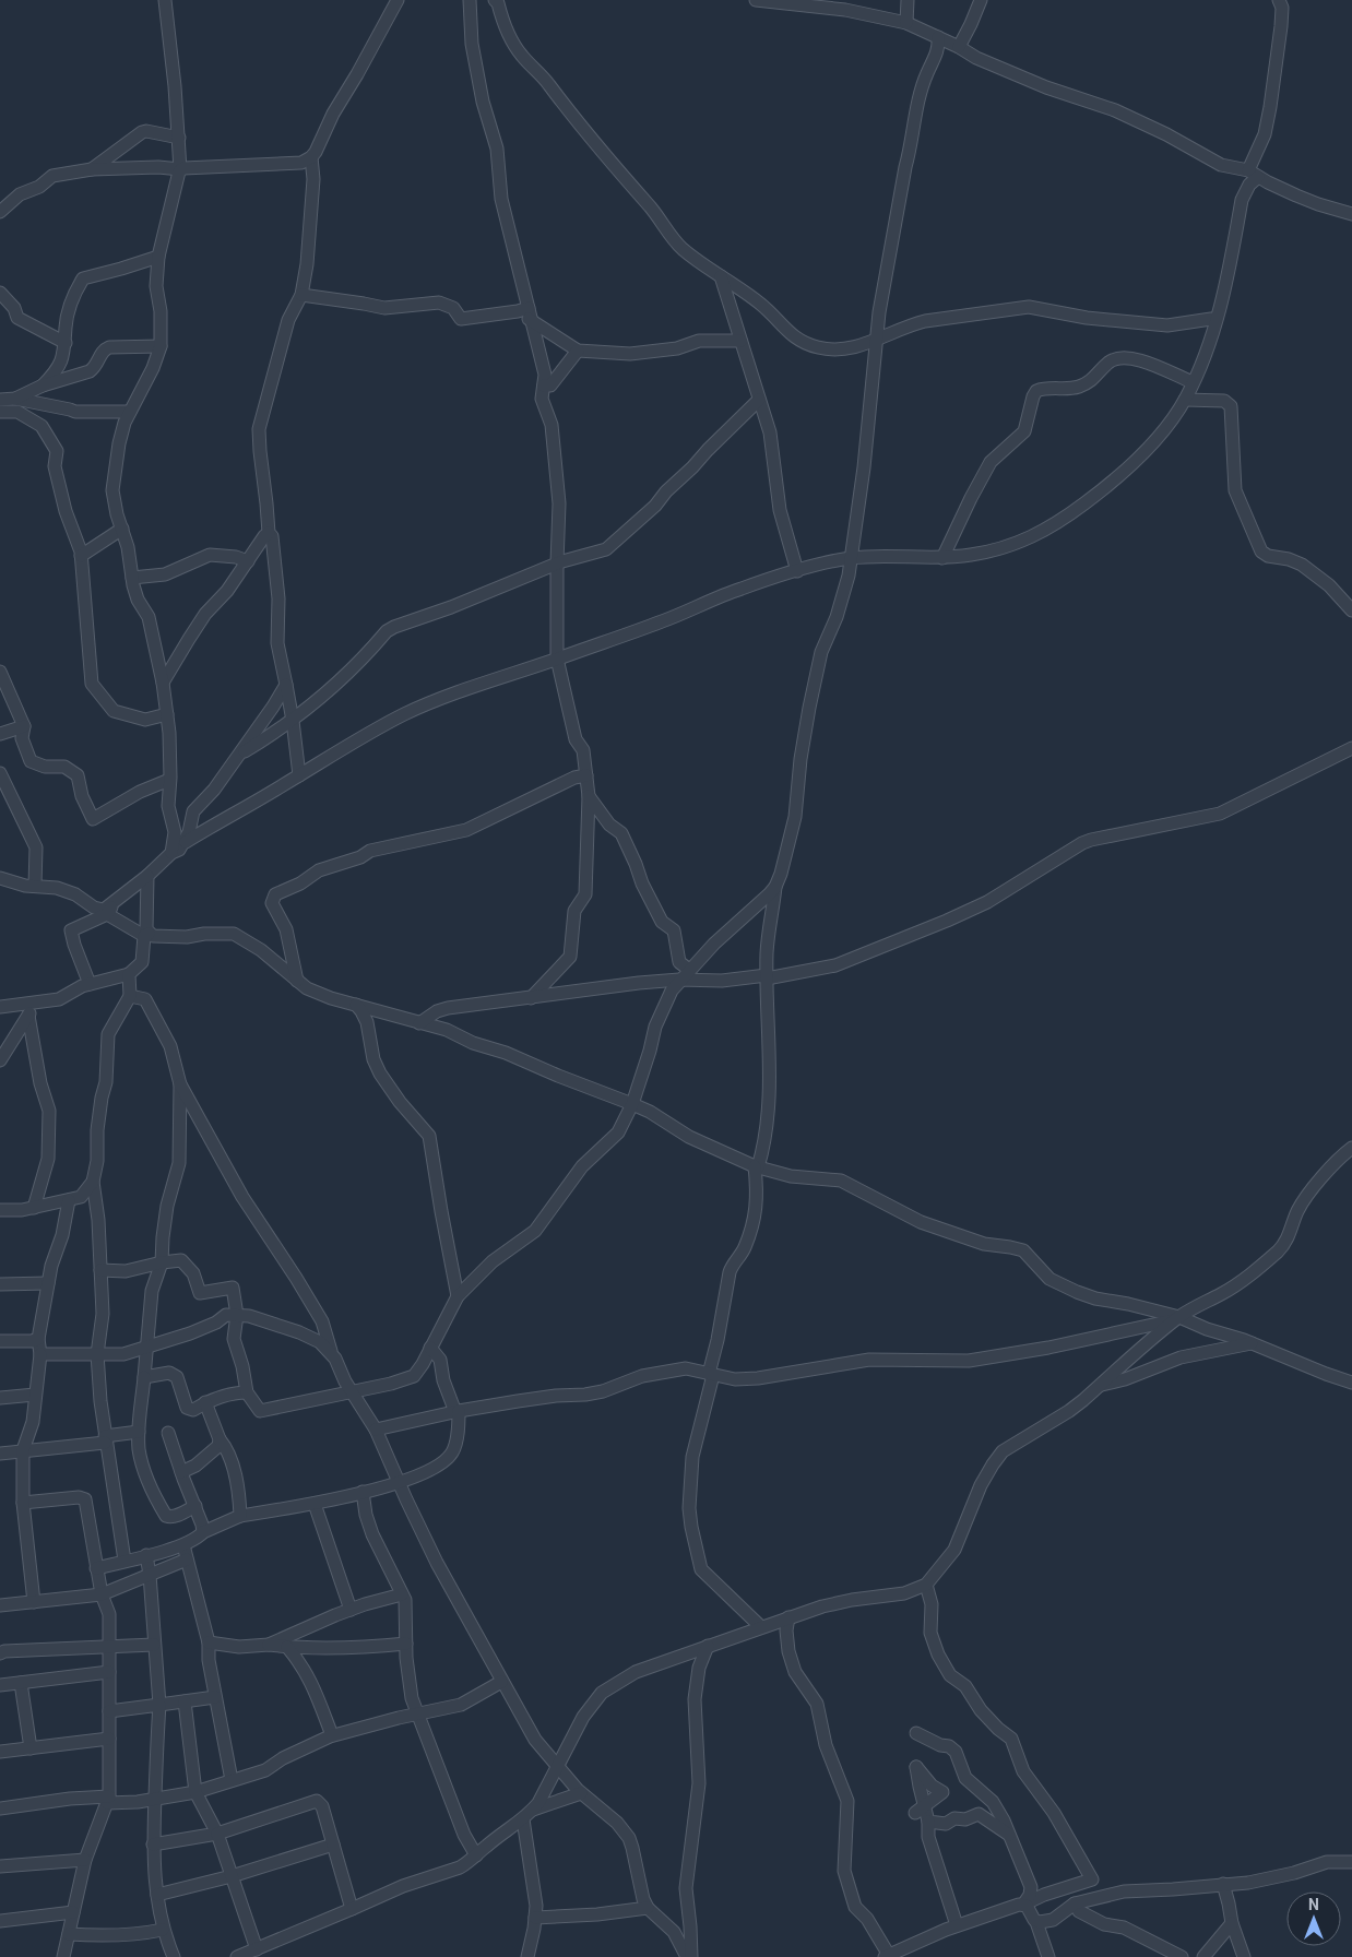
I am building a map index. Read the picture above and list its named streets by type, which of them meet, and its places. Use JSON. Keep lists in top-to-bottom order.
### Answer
{
  "north": "top"
}
